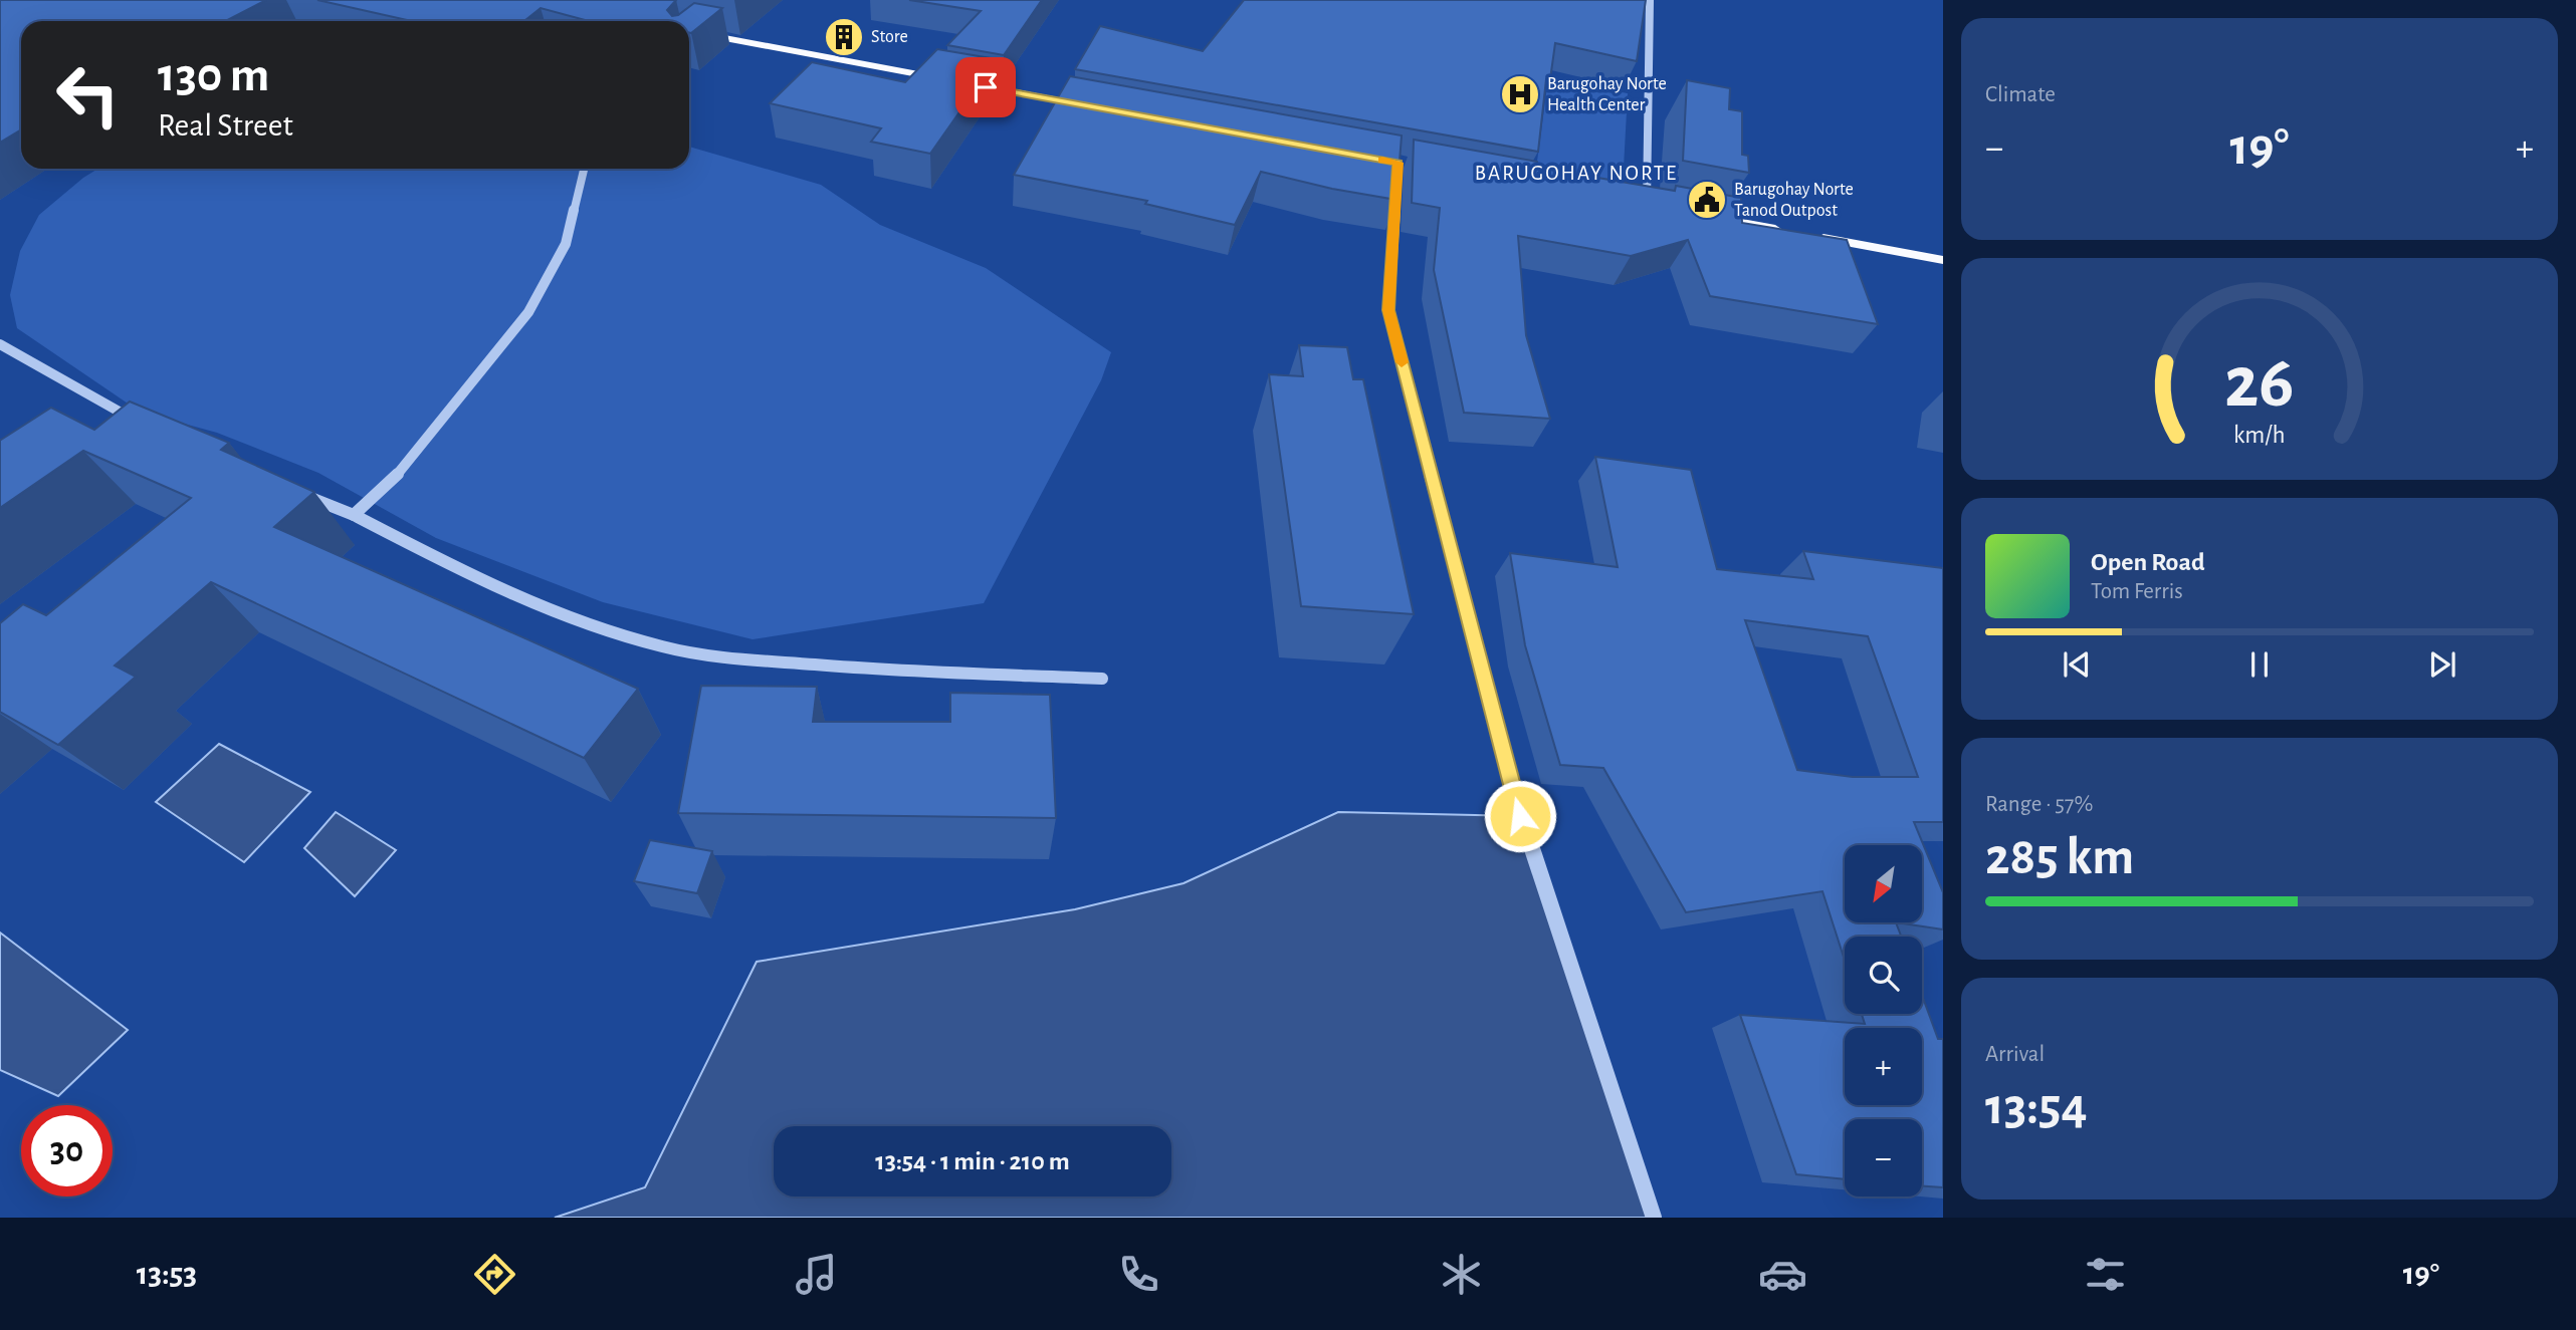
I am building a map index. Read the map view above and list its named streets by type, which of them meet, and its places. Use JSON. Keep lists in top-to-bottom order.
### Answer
{
  "districts": ["BARUGOHAY NORTE"],
  "places": {
    "building": ["Store"],
    "hospital": ["Barugohay Norte Health Center"],
    "public building": ["Barugohay Norte Tanod Outpost"]
  },
  "north": "bottom left",
  "page": {
    "tile": [
      "Climate",
      ["Range · 57%", "285 km"],
      ["Arrival", "13:54"]
    ],
    "turn": ["130 m", "Real Street"],
    "heat": ["−", "19°", "+"],
    "song": ["Open Road", "Tom Ferris"],
    "map_buttons": ["+", "−"],
    "limit": "30",
    "trip": "13:54 · 1 min · 210 m",
    "tabs": ["13:53", "19°"],
    "gauge": ["26", "km/h"]
  }
}
